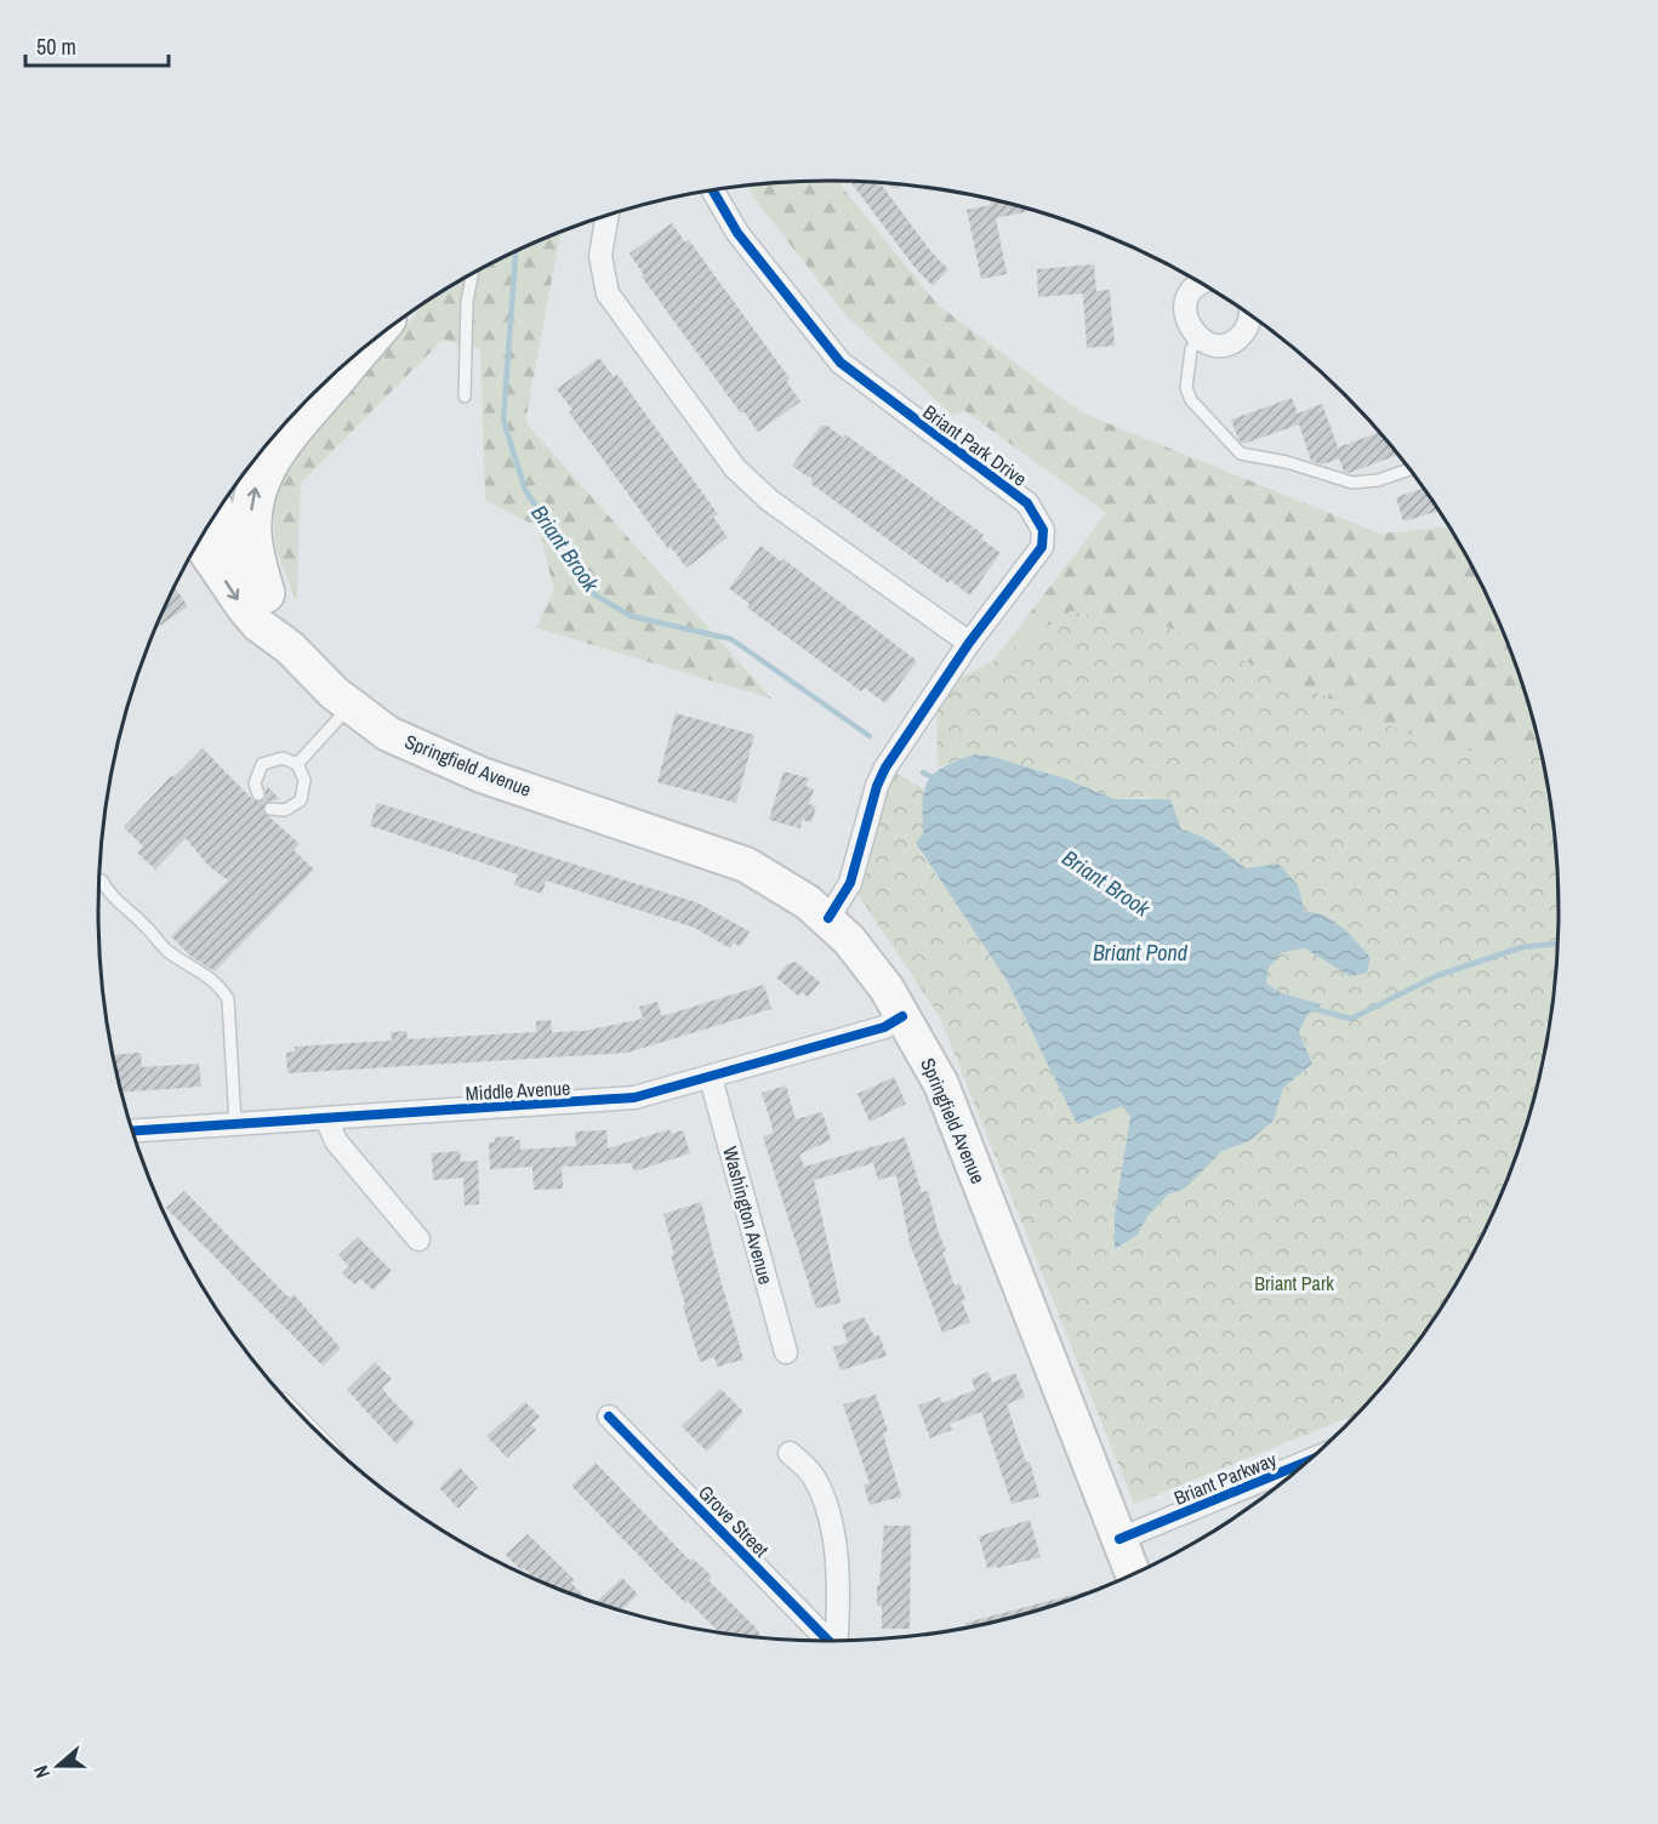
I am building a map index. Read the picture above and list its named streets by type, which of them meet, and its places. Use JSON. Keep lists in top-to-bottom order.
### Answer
{
  "streets": {
    "main road": ["Springfield Avenue"],
    "street": [
      "Briant Park Drive",
      "Middle Avenue",
      "Washington Avenue",
      "Briant Parkway",
      "Grove Street"
    ]
  },
  "crossings": [
    ["Briant Park Drive", "Springfield Avenue"],
    ["Springfield Avenue", "Middle Avenue"],
    ["Springfield Avenue", "Briant Parkway"],
    ["Middle Avenue", "Washington Avenue"]
  ],
  "water": ["Briant Brook", "Briant Pond"],
  "parks": ["Briant Park"],
  "scale_bar": "50 m",
  "north": "left"
}
